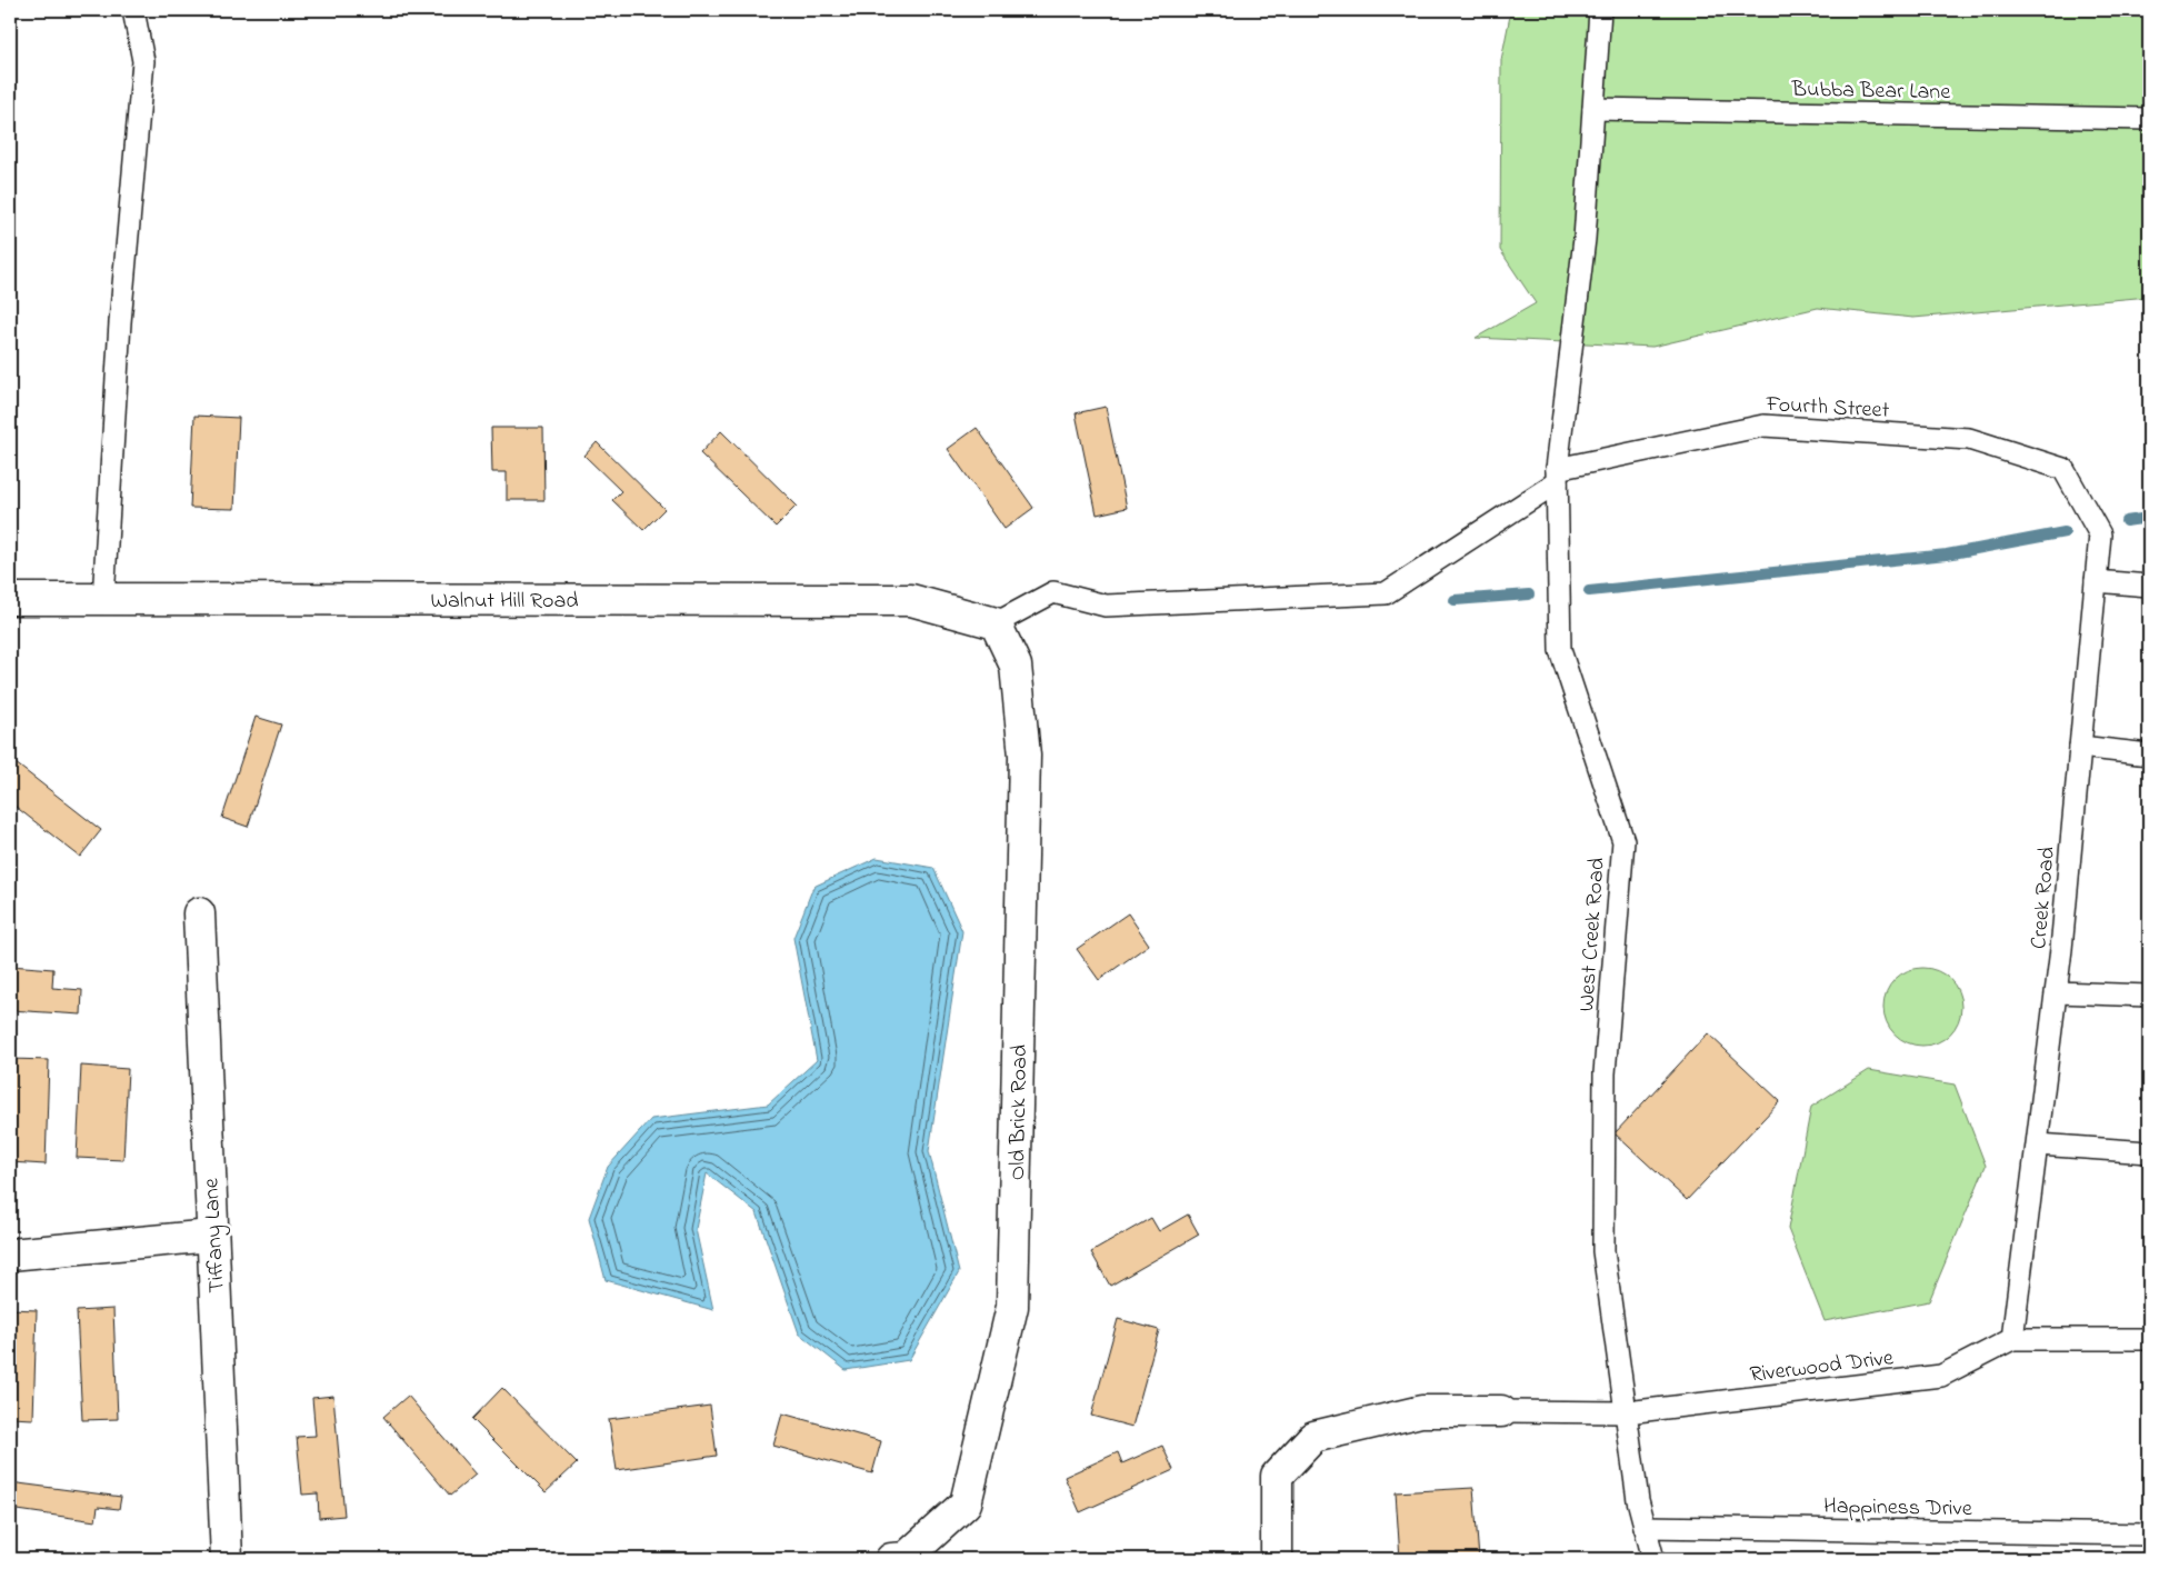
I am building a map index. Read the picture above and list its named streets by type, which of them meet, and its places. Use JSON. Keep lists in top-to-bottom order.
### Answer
{
  "streets": {
    "street": ["Walnut Hill Road", "Old Brick Road", "Tiffany Lane"],
    "lane": [
      "Bubba Bear Lane",
      "Fourth Street",
      "Creek Road",
      "West Creek Road",
      "Riverwood Drive",
      "Happiness Drive"
    ]
  },
  "crossings": [
    ["Bubba Bear Lane", "West Creek Road"],
    ["Fourth Street", "Creek Road"],
    ["Fourth Street", "West Creek Road"],
    ["Walnut Hill Road", "Old Brick Road"],
    ["Creek Road", "Riverwood Drive"],
    ["West Creek Road", "Riverwood Drive"],
    ["West Creek Road", "Happiness Drive"]
  ]
}
